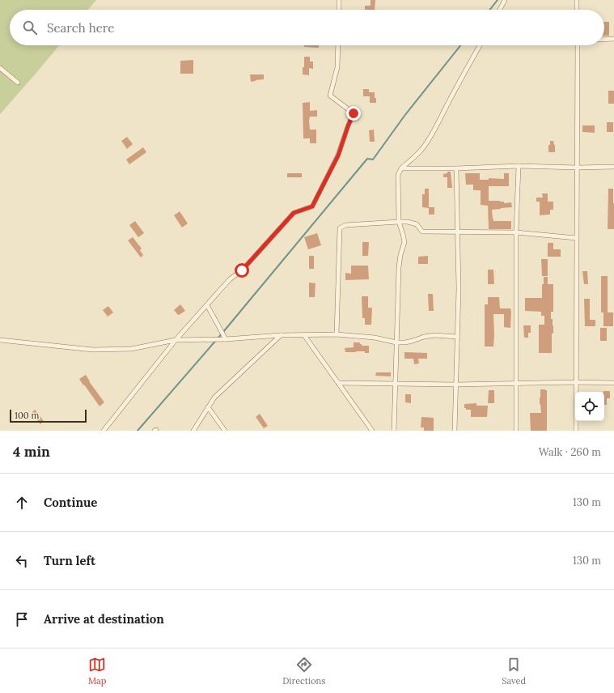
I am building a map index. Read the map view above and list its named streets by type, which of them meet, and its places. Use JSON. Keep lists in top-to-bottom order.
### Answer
{
  "scale_bar": "100 m",
  "page": {
    "search": "Search here",
    "scale": "100 m",
    "heading": ["4 min", "Walk · 260 m"],
    "list": [
      ["Continue", "130 m"],
      ["Turn left", "130 m"],
      "Arrive at destination"
    ],
    "nav": ["Map", "Directions", "Saved"]
  }
}
